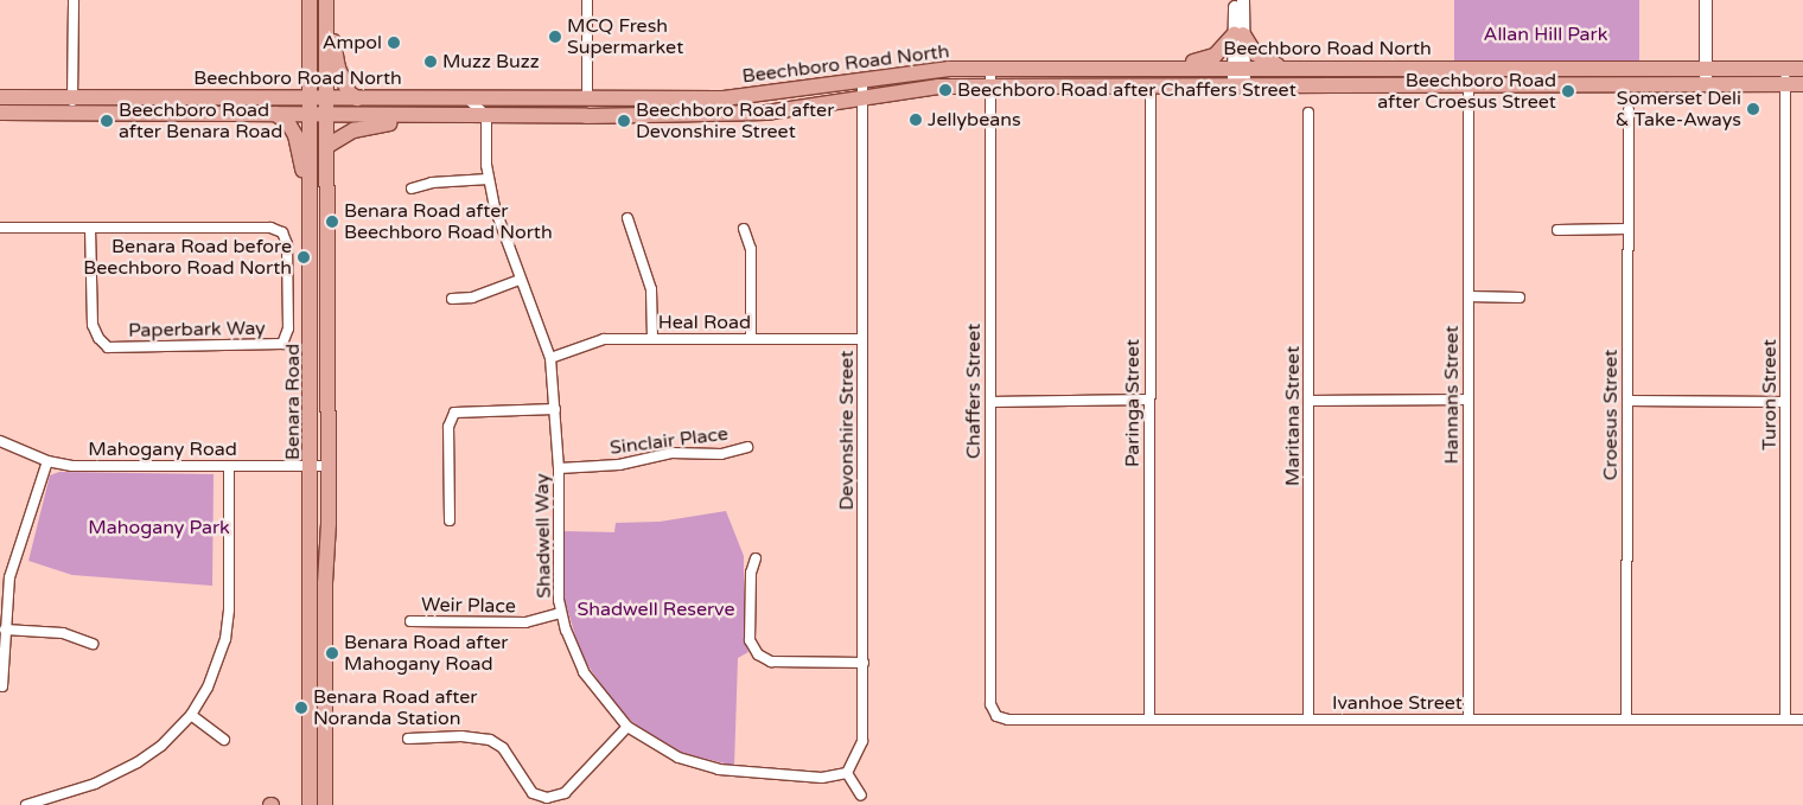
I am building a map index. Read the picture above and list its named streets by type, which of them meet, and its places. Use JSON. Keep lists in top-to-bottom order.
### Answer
{
  "streets": {
    "main road": ["Beechboro Road North", "Benara Road"],
    "street": [
      "Heal Road",
      "Paperbark Way",
      "Chaffers Street",
      "Hannans Street",
      "Turon Street",
      "Paringa Street",
      "Croesus Street",
      "Maritana Street",
      "Devonshire Street",
      "Sinclair Place",
      "Mahogany Road",
      "Shadwell Way",
      "Weir Place",
      "Ivanhoe Street"
    ]
  },
  "crossings": [
    ["Beechboro Road North", "Chaffers Street"],
    ["Beechboro Road North", "Hannans Street"],
    ["Beechboro Road North", "Turon Street"],
    ["Beechboro Road North", "Benara Road"],
    ["Beechboro Road North", "Paringa Street"],
    ["Beechboro Road North", "Devonshire Street"],
    ["Beechboro Road North", "Shadwell Way"],
    ["Heal Road", "Devonshire Street"],
    ["Heal Road", "Shadwell Way"],
    ["Chaffers Street", "Ivanhoe Street"],
    ["Hannans Street", "Ivanhoe Street"],
    ["Turon Street", "Ivanhoe Street"],
    ["Benara Road", "Mahogany Road"],
    ["Paringa Street", "Ivanhoe Street"],
    ["Croesus Street", "Ivanhoe Street"],
    ["Maritana Street", "Ivanhoe Street"],
    ["Devonshire Street", "Shadwell Way"],
    ["Sinclair Place", "Shadwell Way"],
    ["Shadwell Way", "Weir Place"]
  ],
  "parks": ["Allan Hill Park", "Mahogany Park", "Shadwell Reserve"],
  "places": [
    "MCQ Fresh Supermarket",
    "Ampol",
    "Muzz Buzz",
    "Beechboro Road after Chaffers Street",
    "Beechboro Road after Croesus Street",
    "Somerset Deli & Take-Aways",
    "Jellybeans",
    "Beechboro Road after Benara Road",
    "Beechboro Road after Devonshire Street",
    "Benara Road after Beechboro Road North",
    "Benara Road before Beechboro Road North",
    "Benara Road after Mahogany Road",
    "Benara Road after Noranda Station"
  ]
}
